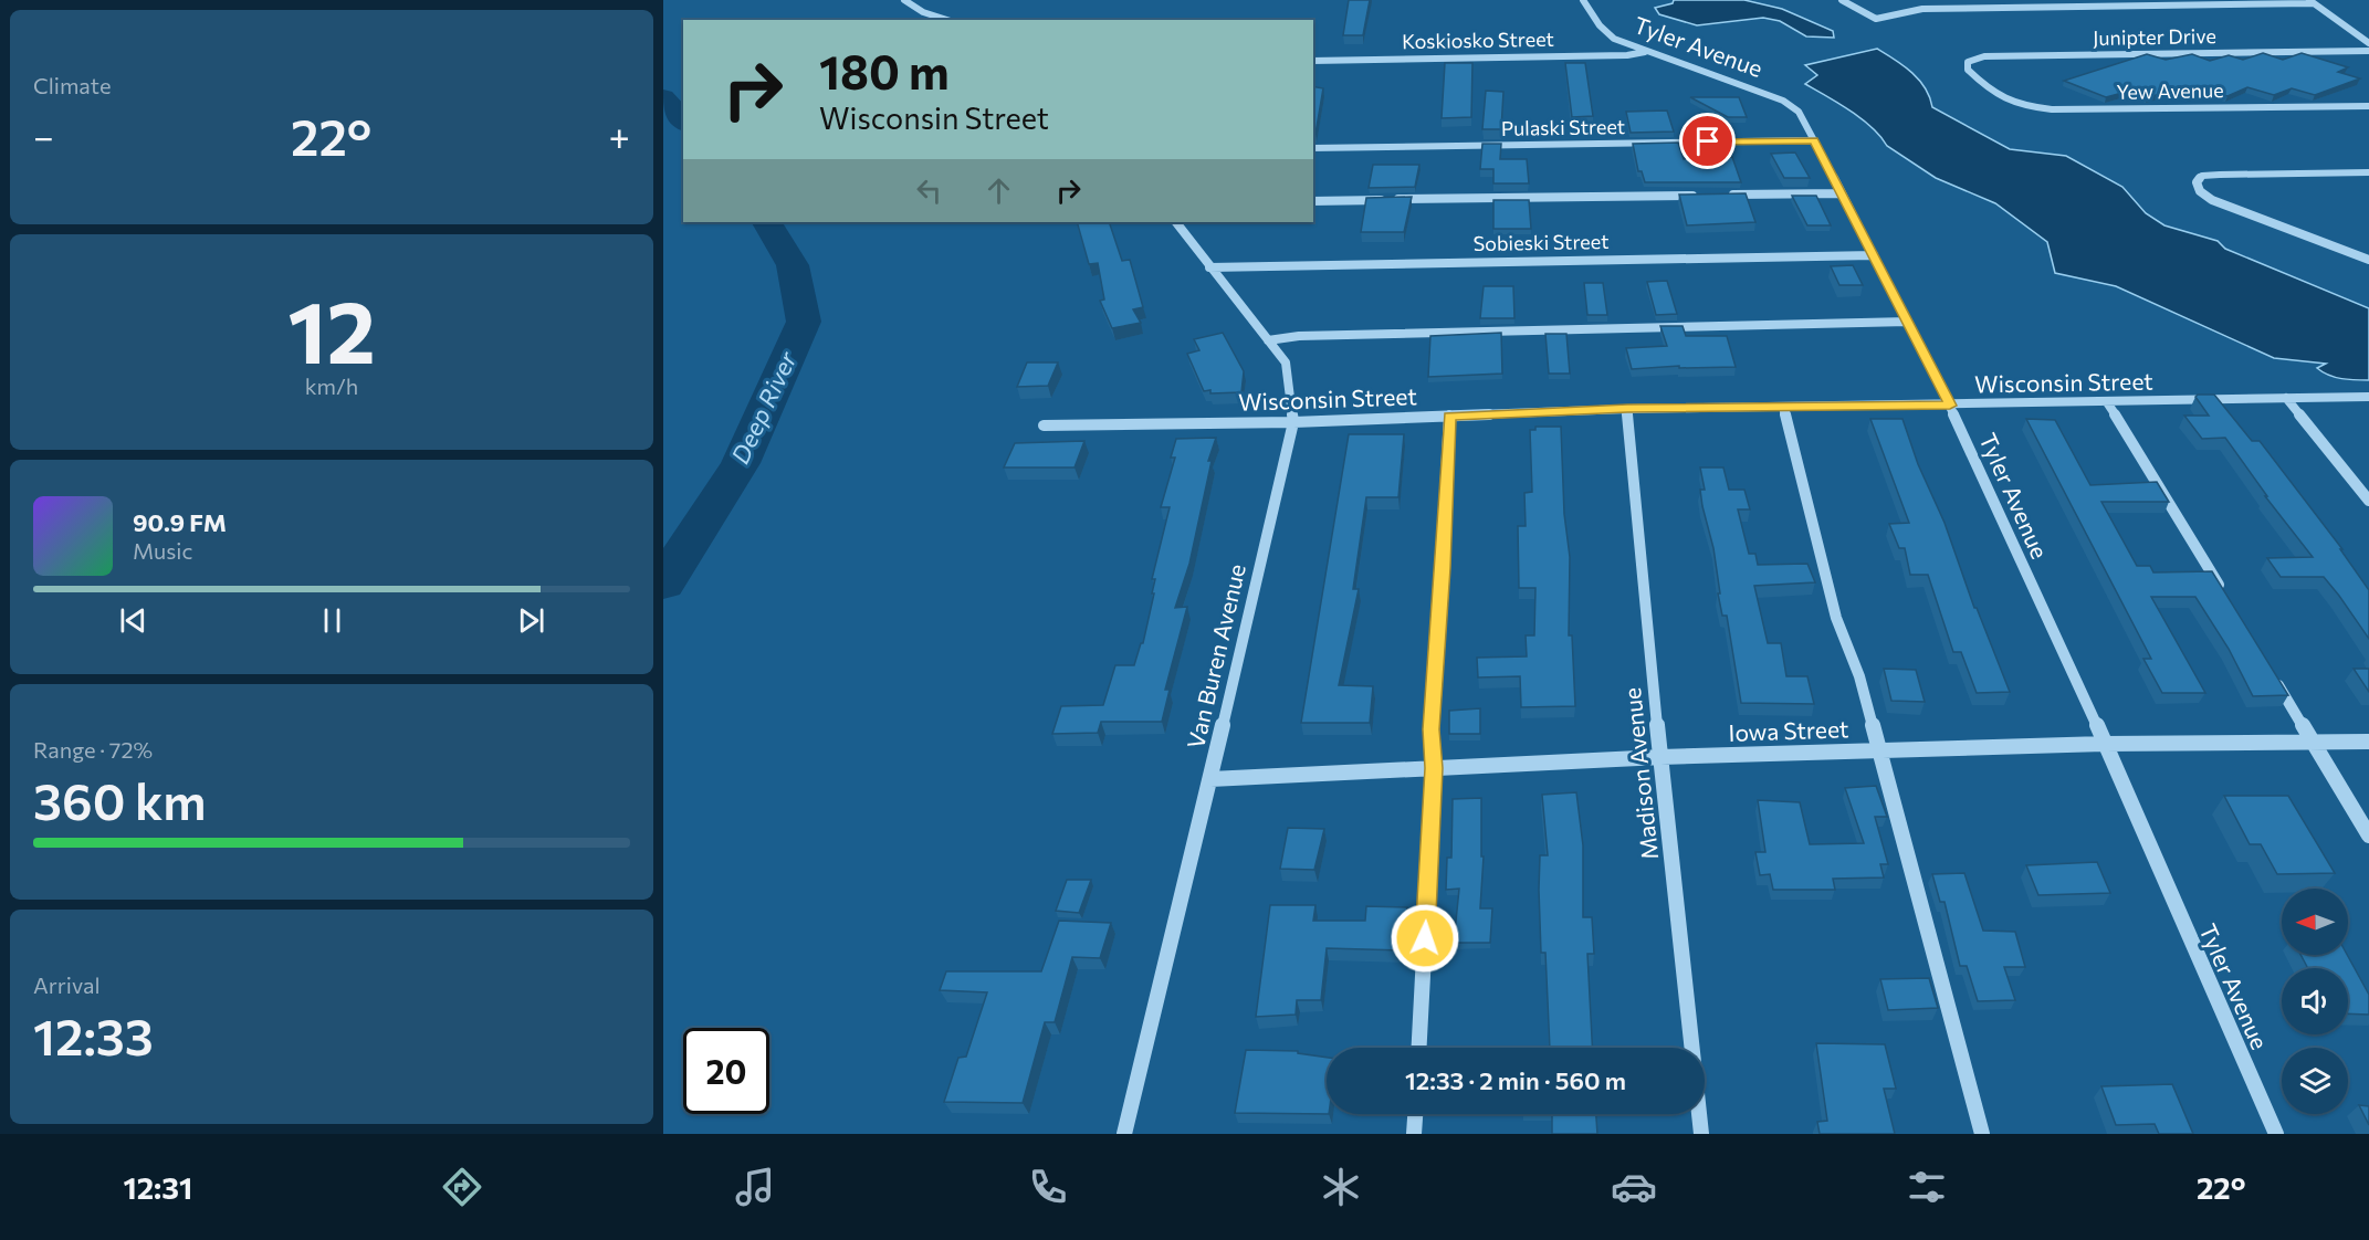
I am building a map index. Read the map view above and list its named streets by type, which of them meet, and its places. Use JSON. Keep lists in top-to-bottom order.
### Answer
{
  "streets": {
    "street": [
      "Junipter Drive",
      "Koskiosko Street",
      "Tyler Avenue",
      "Yew Avenue",
      "Pulaski Street",
      "Sobieski Street",
      "Wisconsin Street",
      "Van Buren Avenue",
      "Iowa Street",
      "Madison Avenue"
    ]
  },
  "crossings": [
    ["Junipter Drive", "Yew Avenue"],
    ["Koskiosko Street", "Tyler Avenue"],
    ["Tyler Avenue", "Pulaski Street"],
    ["Tyler Avenue", "Sobieski Street"],
    ["Tyler Avenue", "Wisconsin Street"],
    ["Tyler Avenue", "Iowa Street"],
    ["Sobieski Street", "Van Buren Avenue"],
    ["Wisconsin Street", "Van Buren Avenue"],
    ["Wisconsin Street", "Madison Avenue"],
    ["Van Buren Avenue", "Iowa Street"],
    ["Iowa Street", "Madison Avenue"]
  ],
  "water": ["Deep River"],
  "north": "left",
  "page": {
    "tile": [
      "Climate",
      ["12", "km/h"],
      ["Range · 72%", "360 km"],
      ["Arrival", "12:33"]
    ],
    "turn": ["180 m", "Wisconsin Street"],
    "heat": ["−", "22°", "+"],
    "song": ["90.9 FM", "Music"],
    "limit": "20",
    "trip": "12:33 · 2 min · 560 m",
    "tabs": ["12:31", "22°"]
  }
}
